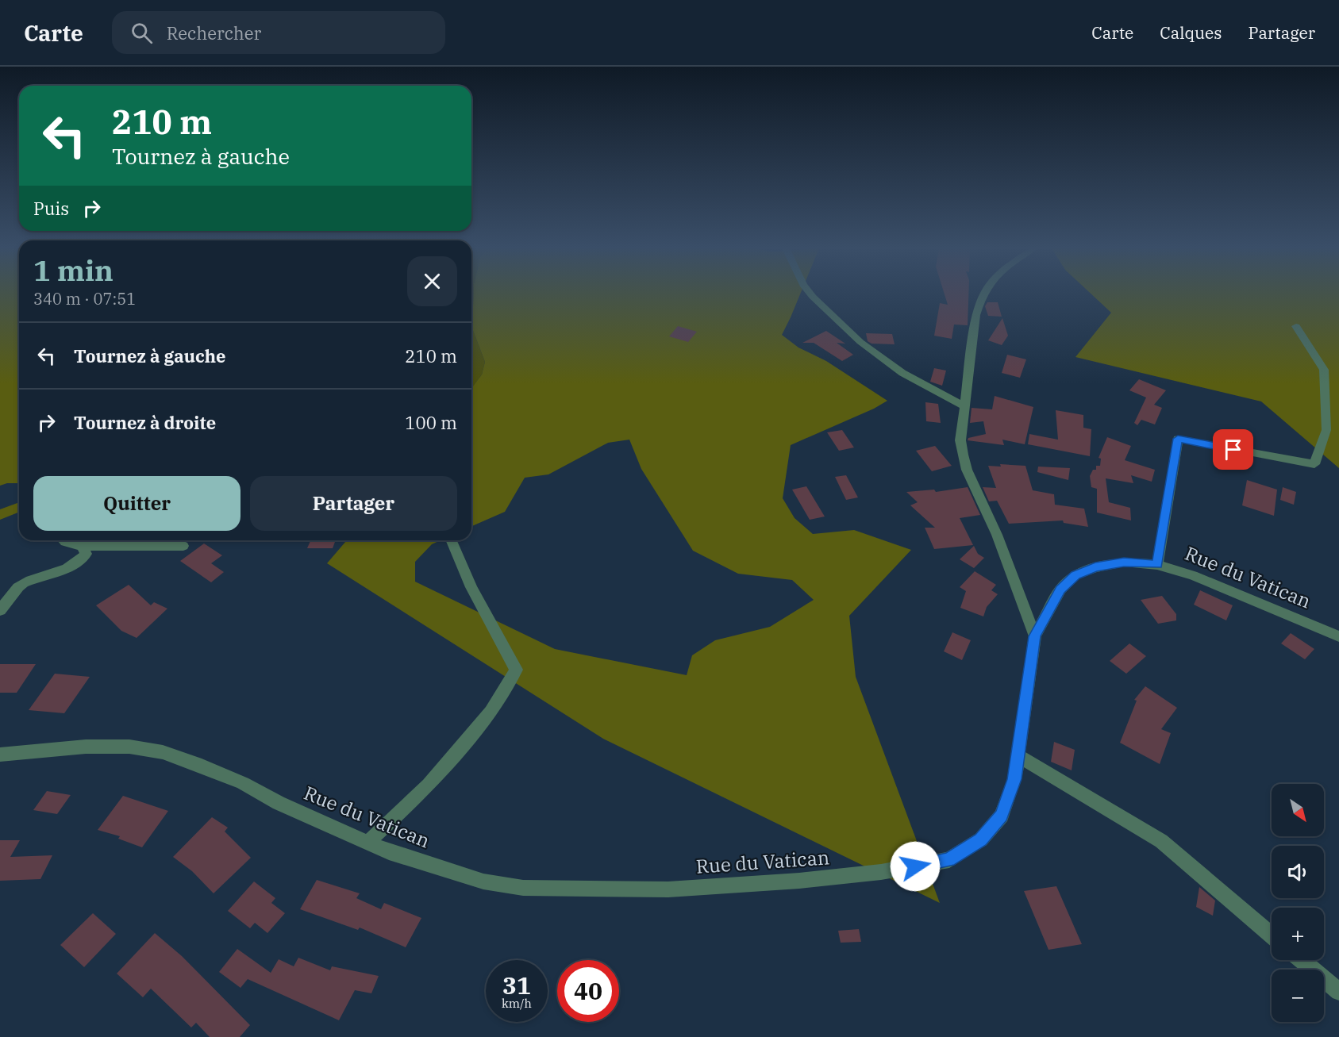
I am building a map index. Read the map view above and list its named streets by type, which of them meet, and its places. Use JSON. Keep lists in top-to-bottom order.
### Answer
{
  "streets": {
    "street": ["Rue du Vatican"]
  },
  "north": "bottom right",
  "page": {
    "header": "Carte",
    "search": "Rechercher",
    "nav": ["Carte", "Calques", "Partager"],
    "turn": ["210 m", "Tournez à gauche"],
    "then": "Puis",
    "heading": ["1 min", "340 m · 07:51"],
    "list": [
      {
        "name": "Tournez à gauche",
        "value": "210 m"
      },
      {
        "name": "Tournez à droite",
        "value": "100 m"
      }
    ],
    "buttons": ["Quitter", "Partager"],
    "map_buttons": ["+", "−"],
    "speed": "31 km/h",
    "limit": "40"
  }
}
